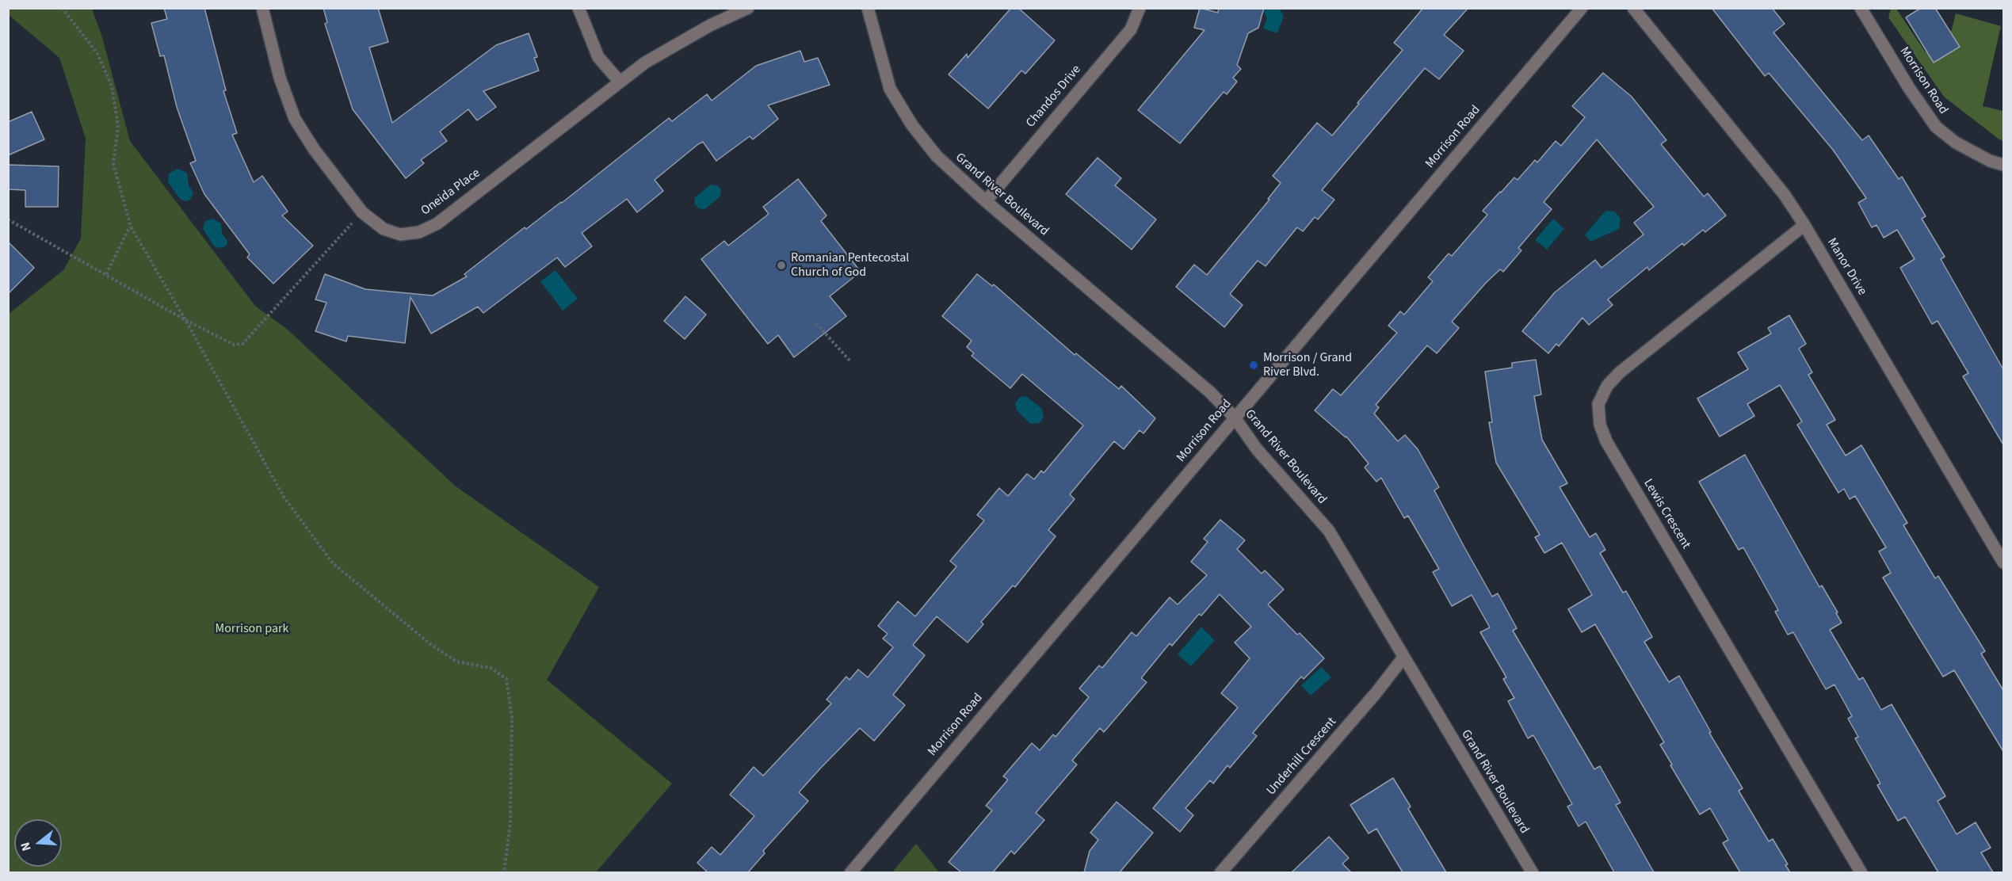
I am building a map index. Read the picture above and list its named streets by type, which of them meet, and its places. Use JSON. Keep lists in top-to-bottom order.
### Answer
{
  "streets": {
    "street": [
      "Morrison Road",
      "Chandos Drive",
      "Oneida Place",
      "Grand River Boulevard",
      "Manor Drive",
      "Lewis Crescent",
      "Underhill Crescent"
    ]
  },
  "crossings": [
    ["Morrison Road", "Grand River Boulevard"],
    ["Chandos Drive", "Grand River Boulevard"],
    ["Grand River Boulevard", "Underhill Crescent"],
    ["Manor Drive", "Lewis Crescent"]
  ],
  "parks": ["Morrison park"],
  "places": ["Romanian Pentecostal Church of God", "Morrison / Grand River Blvd."],
  "north": "left"
}
